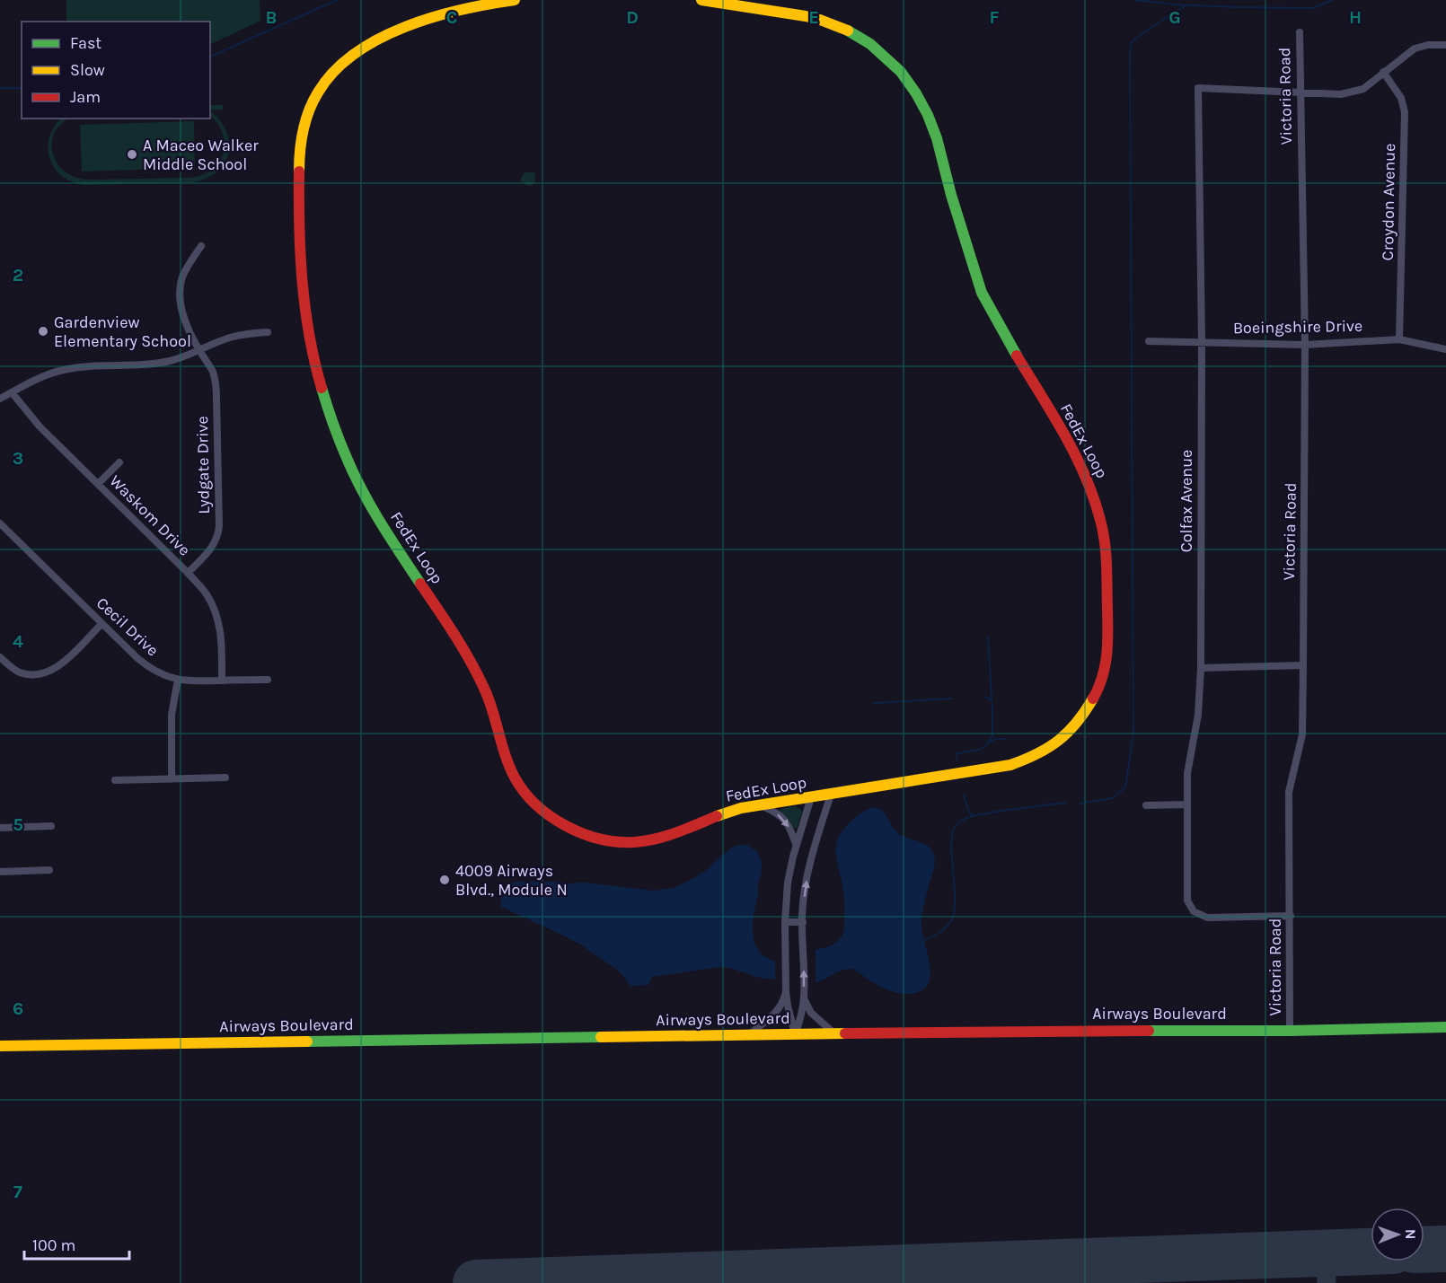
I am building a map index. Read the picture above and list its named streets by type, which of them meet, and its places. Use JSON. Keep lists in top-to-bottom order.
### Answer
{
  "streets": {
    "street": [
      "Victoria Road",
      "Croydon Avenue",
      "Boeingshire Drive",
      "FedEx Loop",
      "Lydgate Drive",
      "Colfax Avenue",
      "Waskom Drive",
      "Cecil Drive",
      "Airways Boulevard"
    ]
  },
  "crossings": [
    ["Victoria Road", "Boeingshire Drive"],
    ["Victoria Road", "Colfax Avenue"],
    ["Victoria Road", "Airways Boulevard"],
    ["Croydon Avenue", "Boeingshire Drive"],
    ["Boeingshire Drive", "Colfax Avenue"],
    ["Lydgate Drive", "Waskom Drive"],
    ["Waskom Drive", "Cecil Drive"]
  ],
  "places": ["A Maceo Walker Middle School", "Gardenview Elementary School", "4009 Airways Blvd., Module N"],
  "legend": ["Fast", "Slow", "Jam"],
  "scale_bar": "100 m",
  "north": "right",
  "grid": {
    "columns": [
      "B",
      "C",
      "D",
      "E",
      "F",
      "G",
      "H"
    ],
    "rows": [
      "2",
      "3",
      "4",
      "5",
      "6",
      "7"
    ]
  }
}
